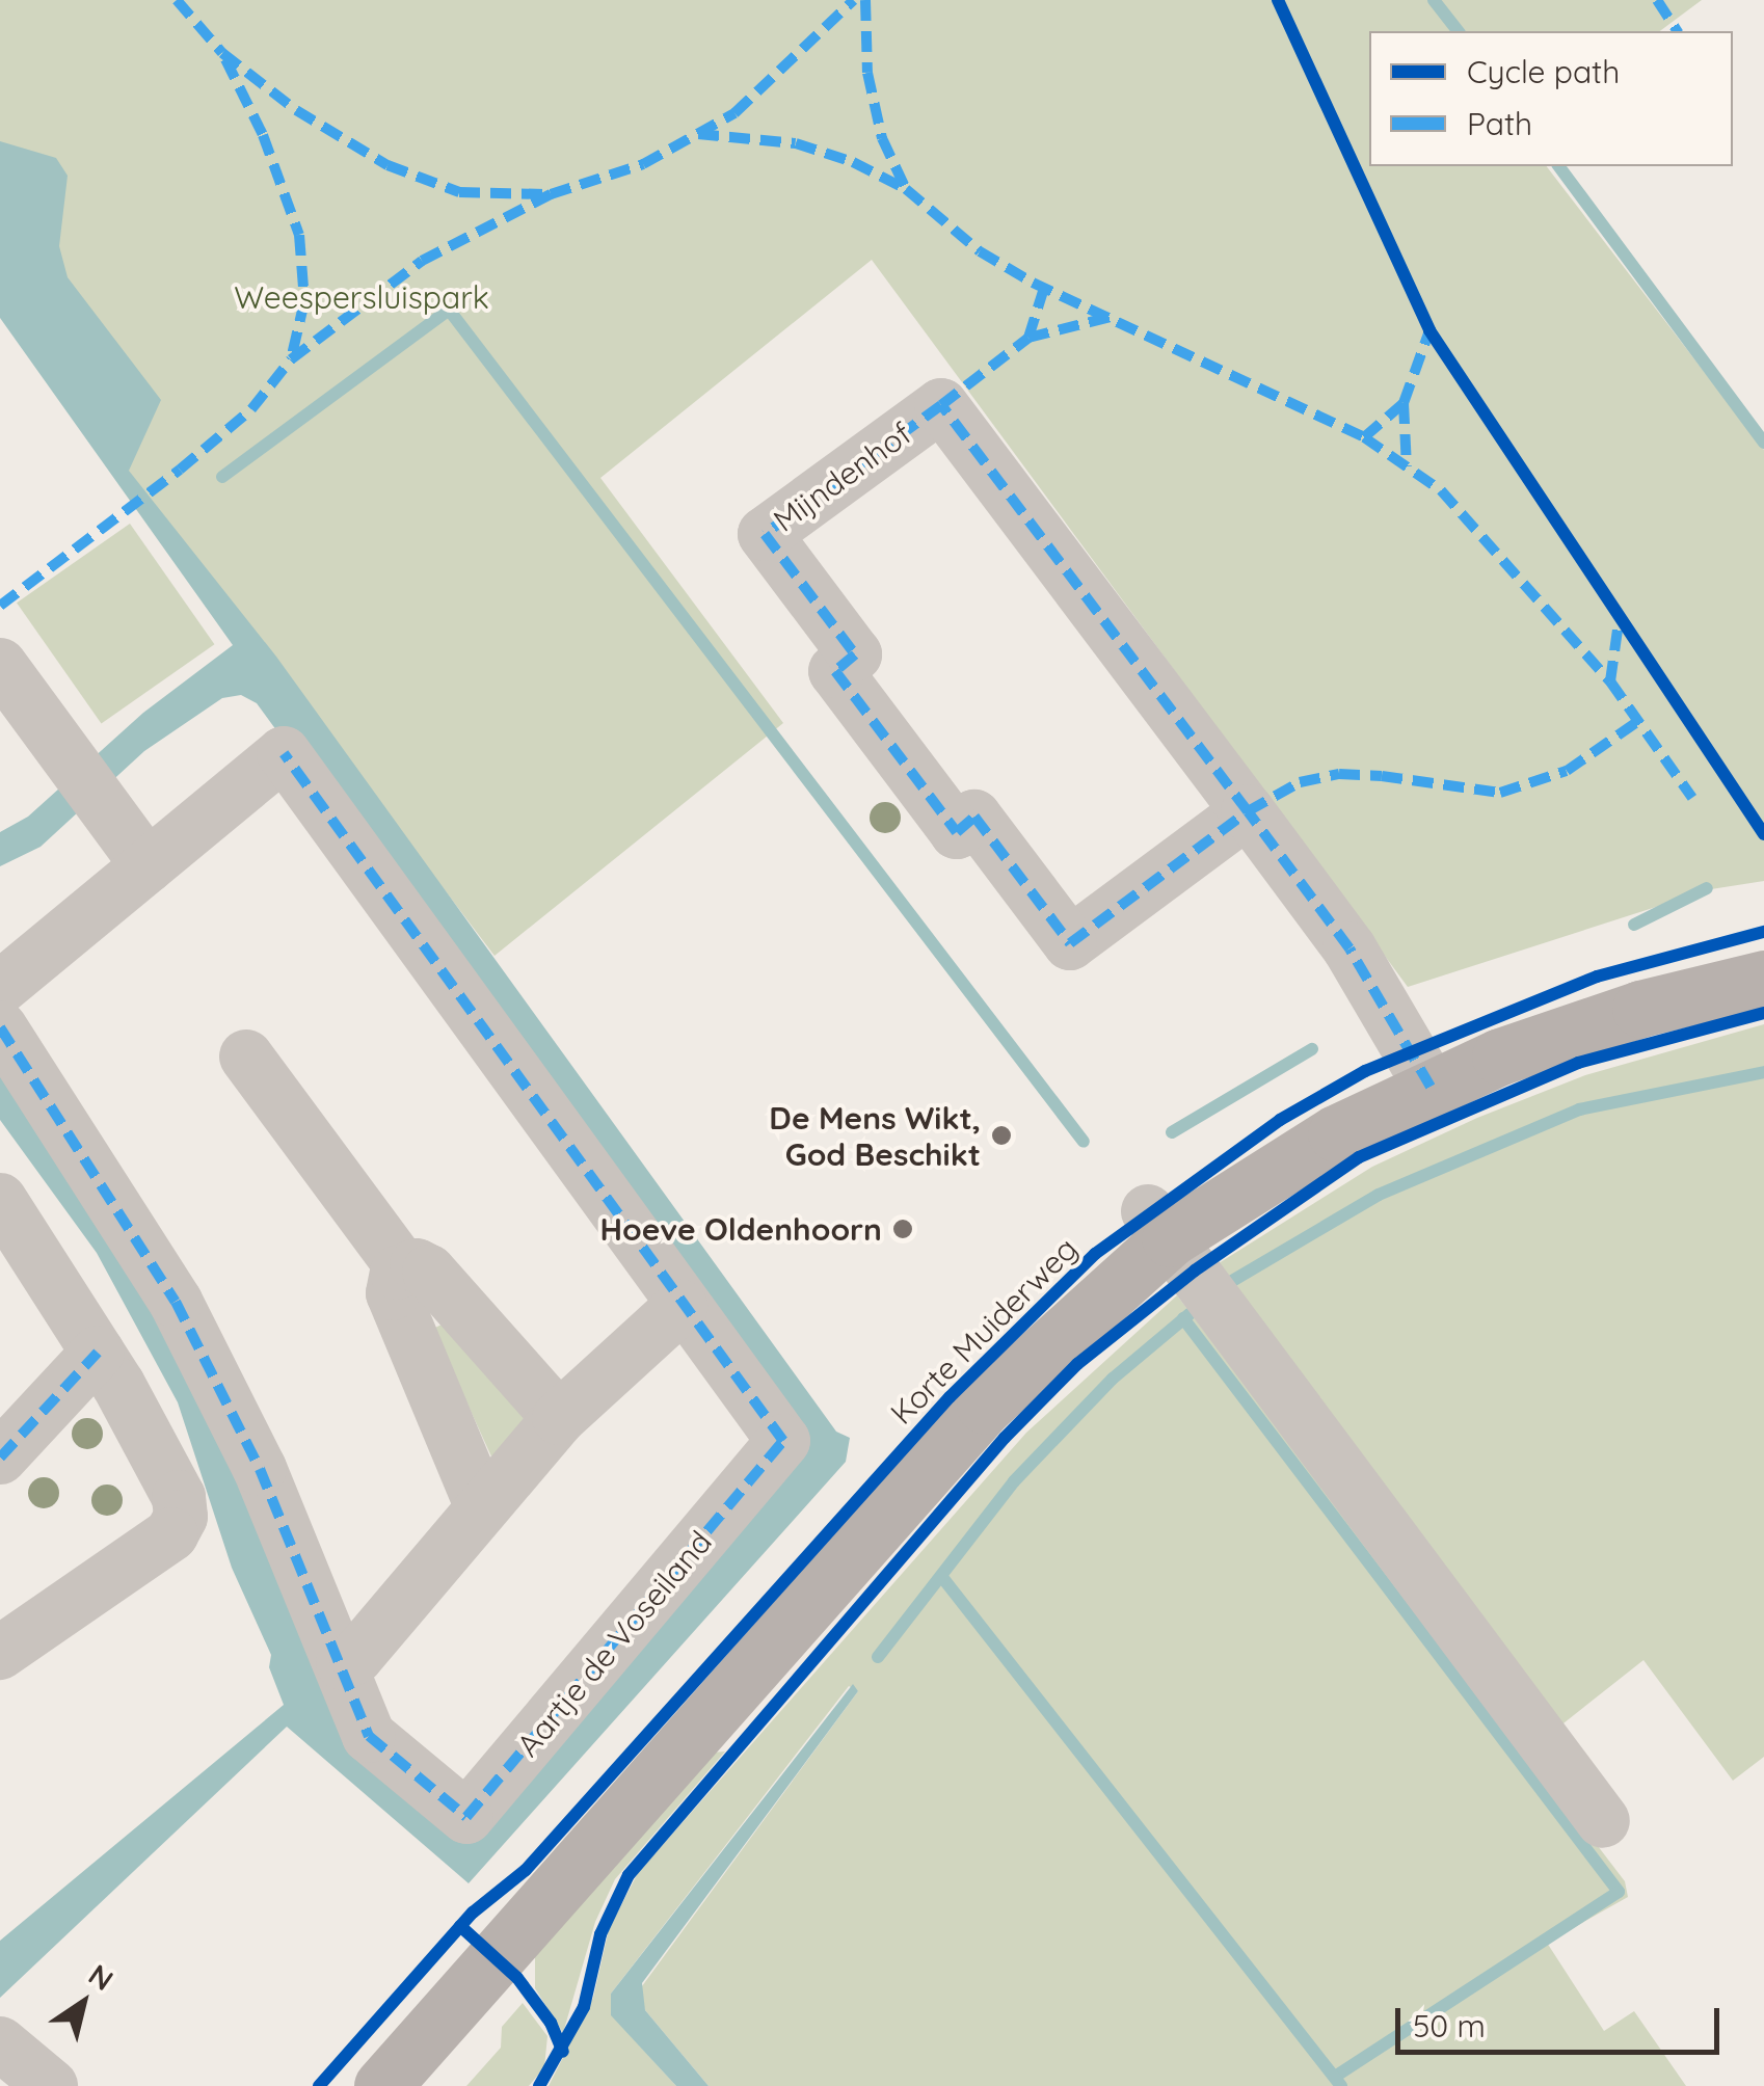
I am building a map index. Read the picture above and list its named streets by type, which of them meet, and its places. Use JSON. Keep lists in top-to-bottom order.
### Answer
{
  "streets": {
    "main road": ["Korte Muiderweg"],
    "street": ["Mijndenhof", "Aartje de Voseiland"]
  },
  "crossings": [
    ["Mijndenhof", "Korte Muiderweg"]
  ],
  "parks": ["Weespersluispark"],
  "places": ["De Mens Wikt, God Beschikt", "Hoeve Oldenhoorn"],
  "legend": ["Cycle path", "Path"],
  "scale_bar": "50 m",
  "north": "top right"
}
